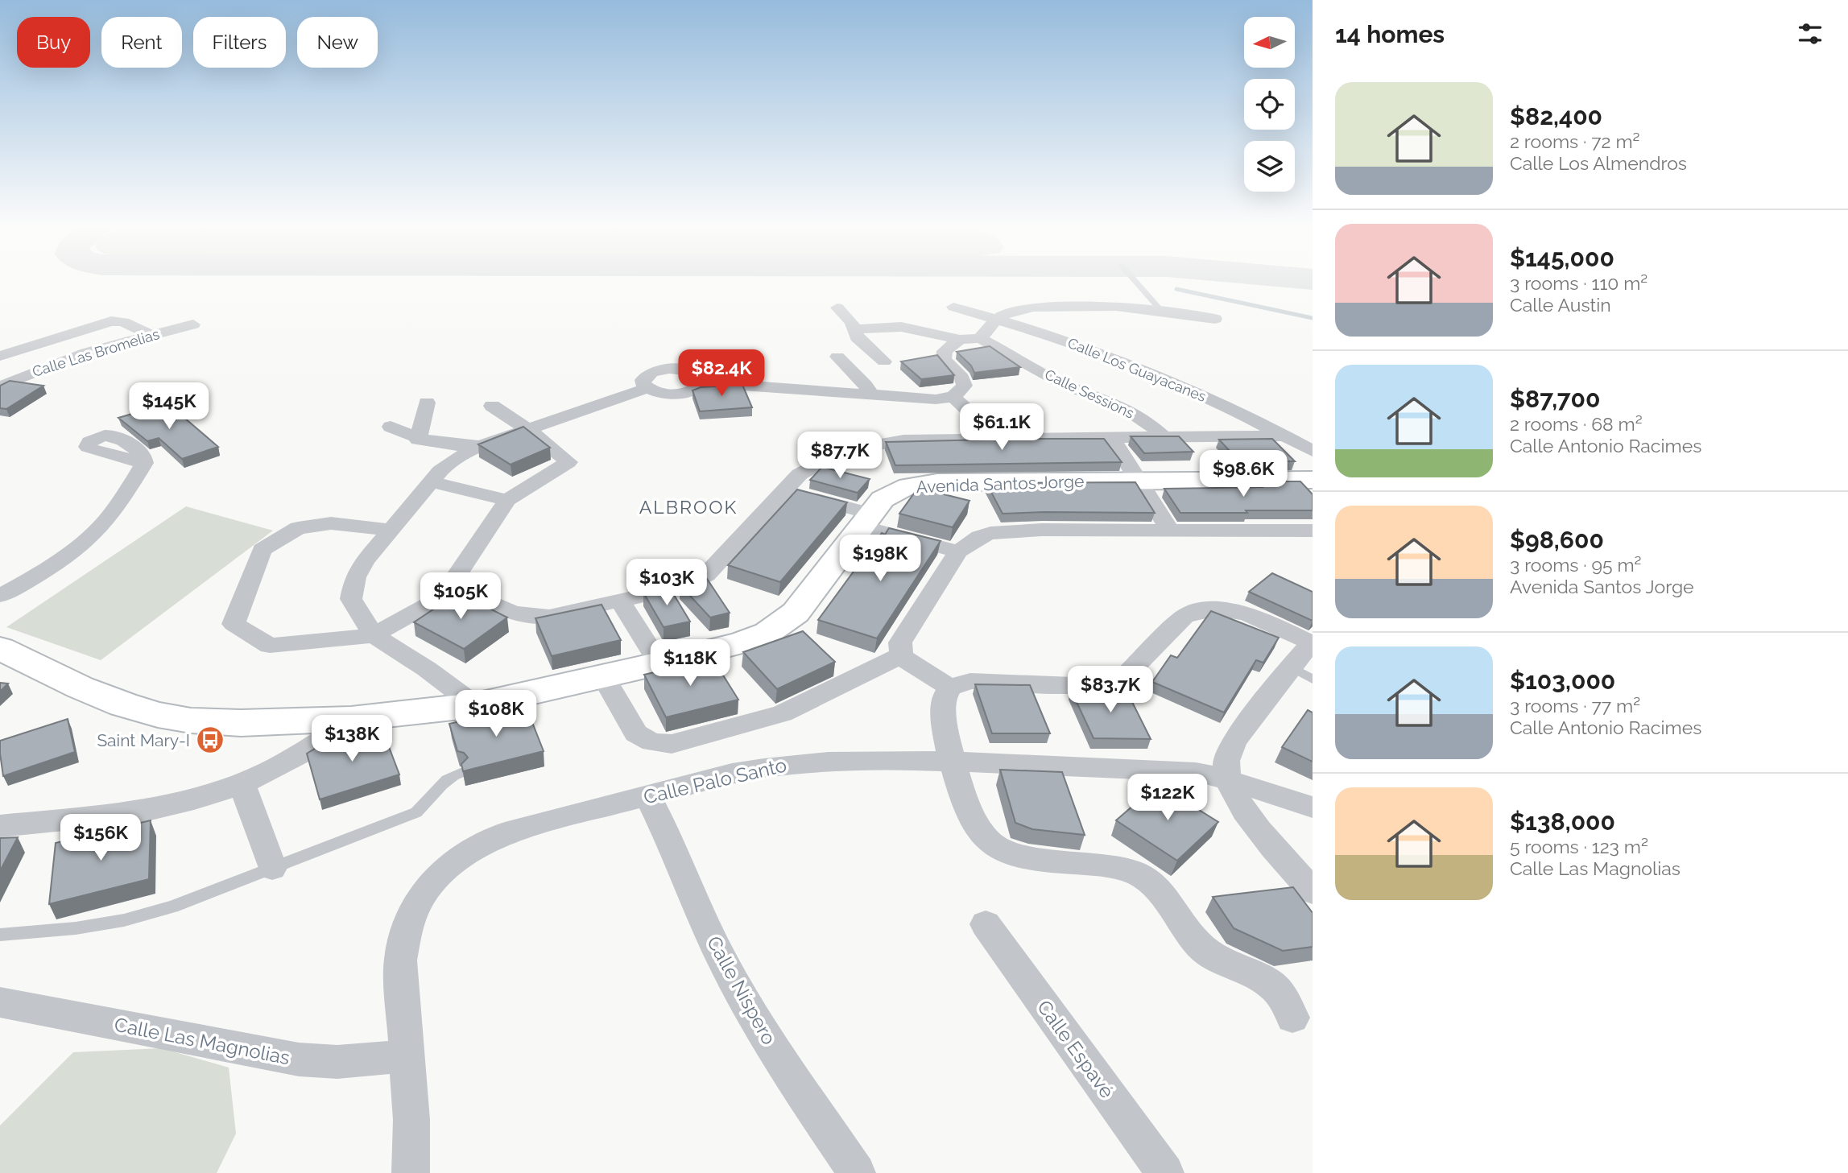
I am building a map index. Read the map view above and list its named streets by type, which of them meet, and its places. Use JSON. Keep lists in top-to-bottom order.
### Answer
{
  "streets": {
    "main road": ["Avenida Santos Jorge"],
    "street": [
      "Calle Las Bromelias",
      "Calle Los Guayacanes",
      "Calle Sessions",
      "Calle Palo Santo",
      "Calle Níspero",
      "Calle Las Magnolias",
      "Calle Espavé"
    ]
  },
  "crossings": [
    ["Calle Palo Santo", "Calle Níspero"],
    ["Calle Palo Santo", "Calle Las Magnolias"]
  ],
  "districts": ["ALBROOK"],
  "places": {
    "bus stop": ["Saint Mary-I"]
  },
  "north": "left",
  "page": {
    "heading": "14 homes",
    "chip": [
      "Buy",
      "Rent",
      "Filters",
      "New"
    ],
    "list": [
      {
        "name": "$82,400",
        "note": "2 rooms · 72 m² · Calle Los Almendros"
      },
      {
        "name": "$145,000",
        "note": "3 rooms · 110 m² · Calle Austin"
      },
      {
        "name": "$87,700",
        "note": "2 rooms · 68 m² · Calle Antonio Racimes"
      },
      {
        "name": "$98,600",
        "note": "3 rooms · 95 m² · Avenida Santos Jorge"
      },
      {
        "name": "$103,000",
        "note": "3 rooms · 77 m² · Calle Antonio Racimes"
      },
      {
        "name": "$138,000",
        "note": "5 rooms · 123 m² · Calle Las Magnolias"
      }
    ],
    "price": [
      "$82.4K",
      "$145K",
      "$61.1K",
      "$87.7K",
      "$98.6K",
      "$198K",
      "$103K",
      "$105K",
      "$118K",
      "$83.7K",
      "$108K",
      "$138K",
      "$122K",
      "$156K"
    ]
  }
}
